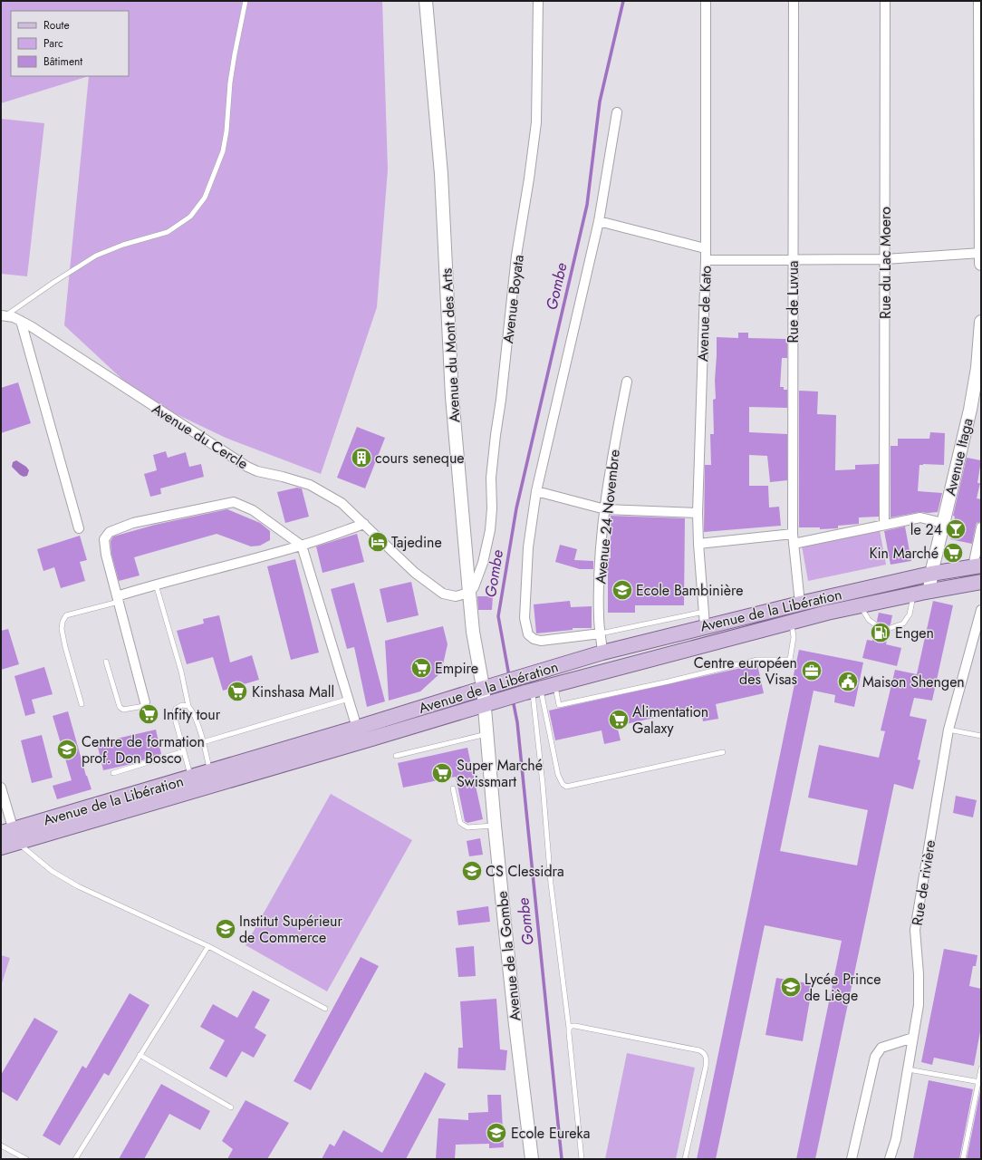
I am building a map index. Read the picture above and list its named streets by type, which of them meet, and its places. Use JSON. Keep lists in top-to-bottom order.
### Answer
{
  "streets": {
    "main road": ["Avenue de la Libération"],
    "street": [
      "Rue du Lac Moero",
      "Avenue Boyata",
      "Rue de Luvua",
      "Avenue de Kato",
      "Avenue du Mont des Arts",
      "Avenue du Cercle",
      "Avenue Itaga",
      "Avenue 24 Novembre",
      "Rue de rivière",
      "Avenue de la Gombe"
    ]
  },
  "crossings": [
    ["Avenue Boyata", "Avenue du Mont des Arts"],
    ["Avenue Boyata", "Avenue du Cercle"],
    ["Rue de Luvua", "Avenue de la Libération"],
    ["Avenue de Kato", "Avenue de la Libération"],
    ["Avenue du Mont des Arts", "Avenue du Cercle"],
    ["Avenue du Mont des Arts", "Avenue de la Libération"],
    ["Avenue du Mont des Arts", "Avenue de la Gombe"],
    ["Avenue Itaga", "Avenue de la Libération"],
    ["Avenue 24 Novembre", "Avenue de la Libération"],
    ["Avenue de la Libération", "Avenue de la Gombe"]
  ],
  "water": ["Gombe"],
  "places": {
    "building": ["cours seneque"],
    "bar": ["le 24"],
    "hotel": ["Tajedine"],
    "supermarket": [
      "Kin Marché",
      "Empire",
      "Kinshasa Mall",
      "Infity tour",
      "Alimentation Galaxy",
      "Super Marché Swissmart"
    ],
    "school or university": [
      "Ecole Bambinière",
      "Centre de formation prof. Don Bosco",
      "CS Clessidra",
      "Institut Supérieur de Commerce",
      "Lycée Prince de Liège",
      "Ecole Eureka"
    ],
    "fuel station": ["Engen"],
    "office": ["Centre européen des Visas"],
    "public building": ["Maison Shengen"]
  },
  "legend": ["Route", "Parc", "Bâtiment"]
}
